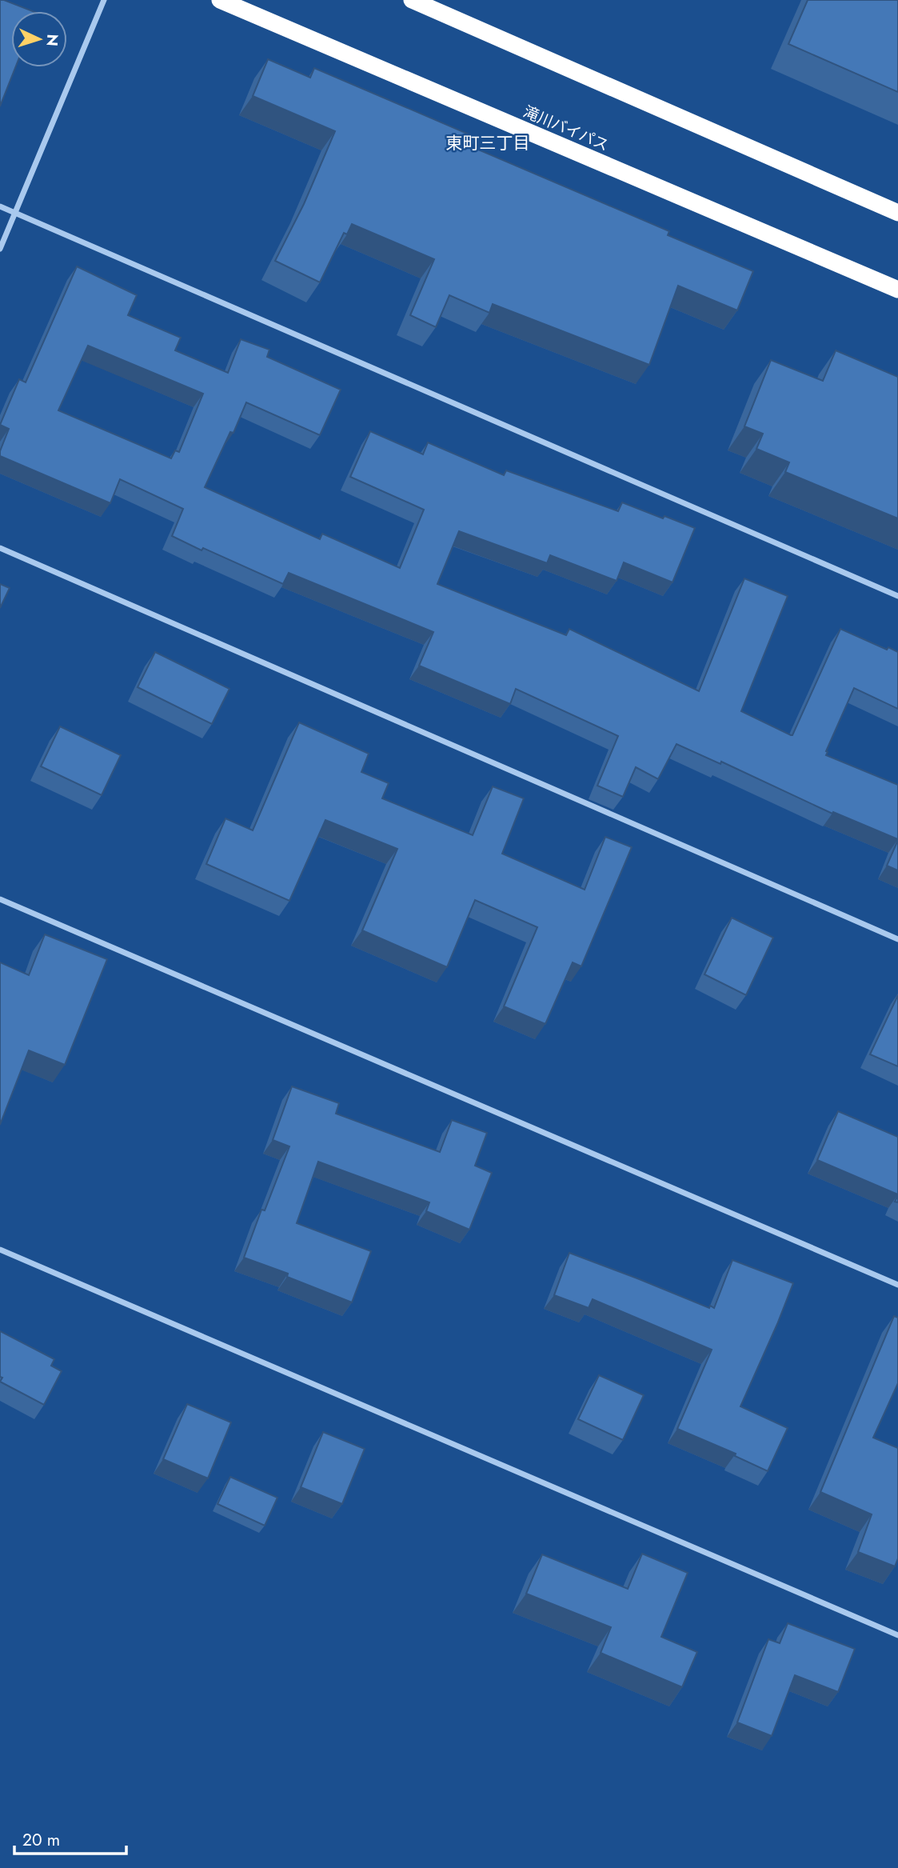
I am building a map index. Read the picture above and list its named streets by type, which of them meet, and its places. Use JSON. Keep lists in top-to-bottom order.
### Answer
{
  "streets": {
    "highway": ["滝川バイパス"]
  },
  "districts": ["東町三丁目"],
  "scale_bar": "20 m",
  "north": "right"
}
